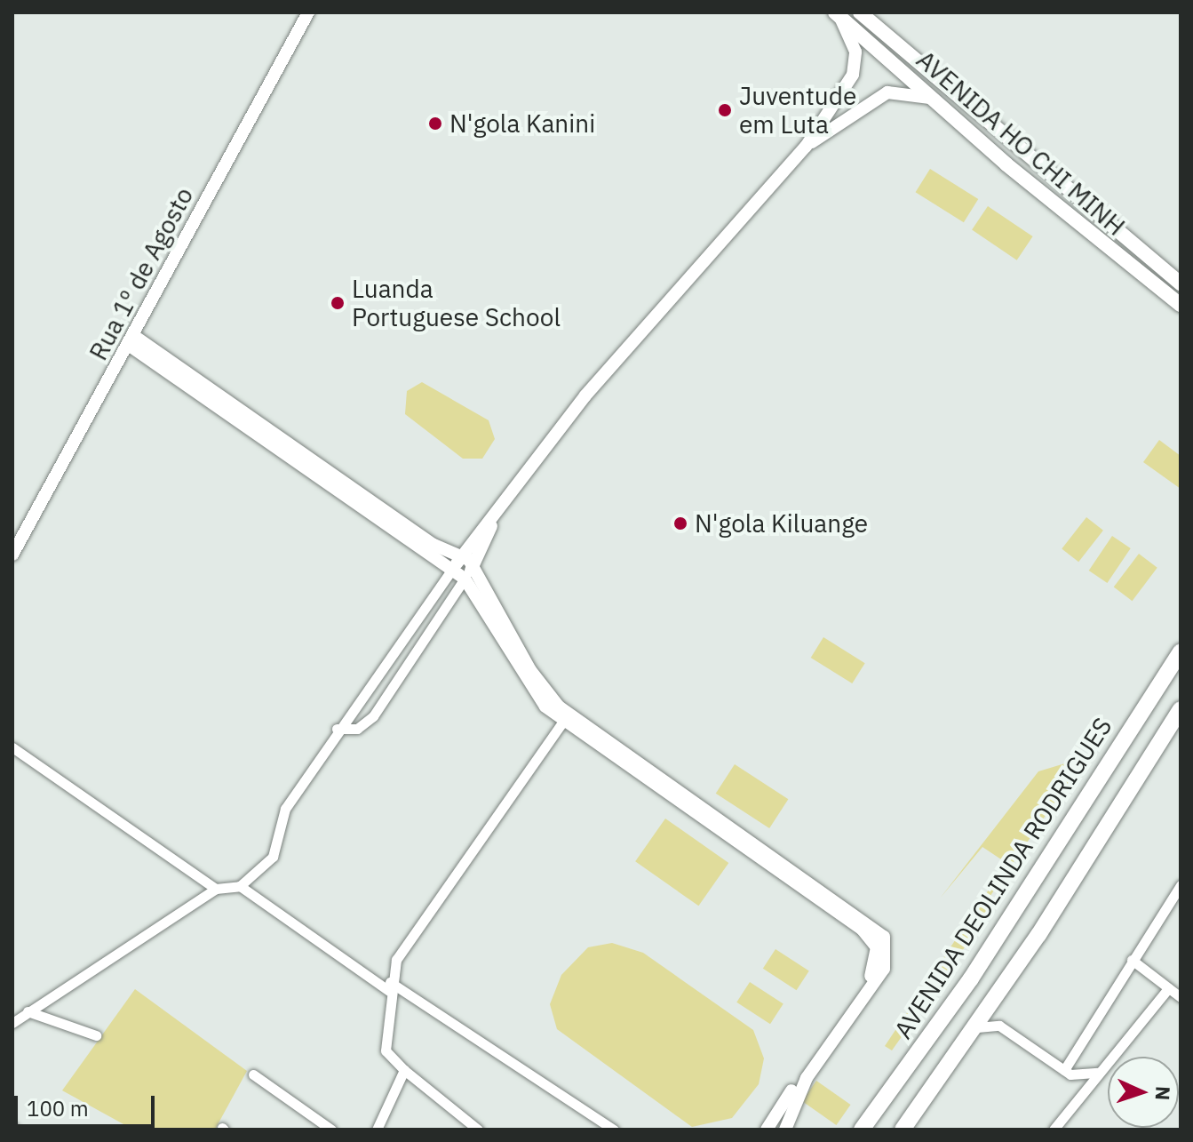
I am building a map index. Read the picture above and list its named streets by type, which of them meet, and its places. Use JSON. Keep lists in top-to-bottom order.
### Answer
{
  "streets": {
    "highway": ["AVENIDA DEOLINDA RODRIGUES"],
    "main road": ["AVENIDA HO CHI MINH"],
    "street": ["Rua 1º de Agosto"]
  },
  "places": [
    "Juventude em Luta",
    "N'gola Kanini",
    "Luanda Portuguese School",
    "N'gola Kiluange"
  ],
  "scale_bar": "100 m",
  "north": "right"
}
